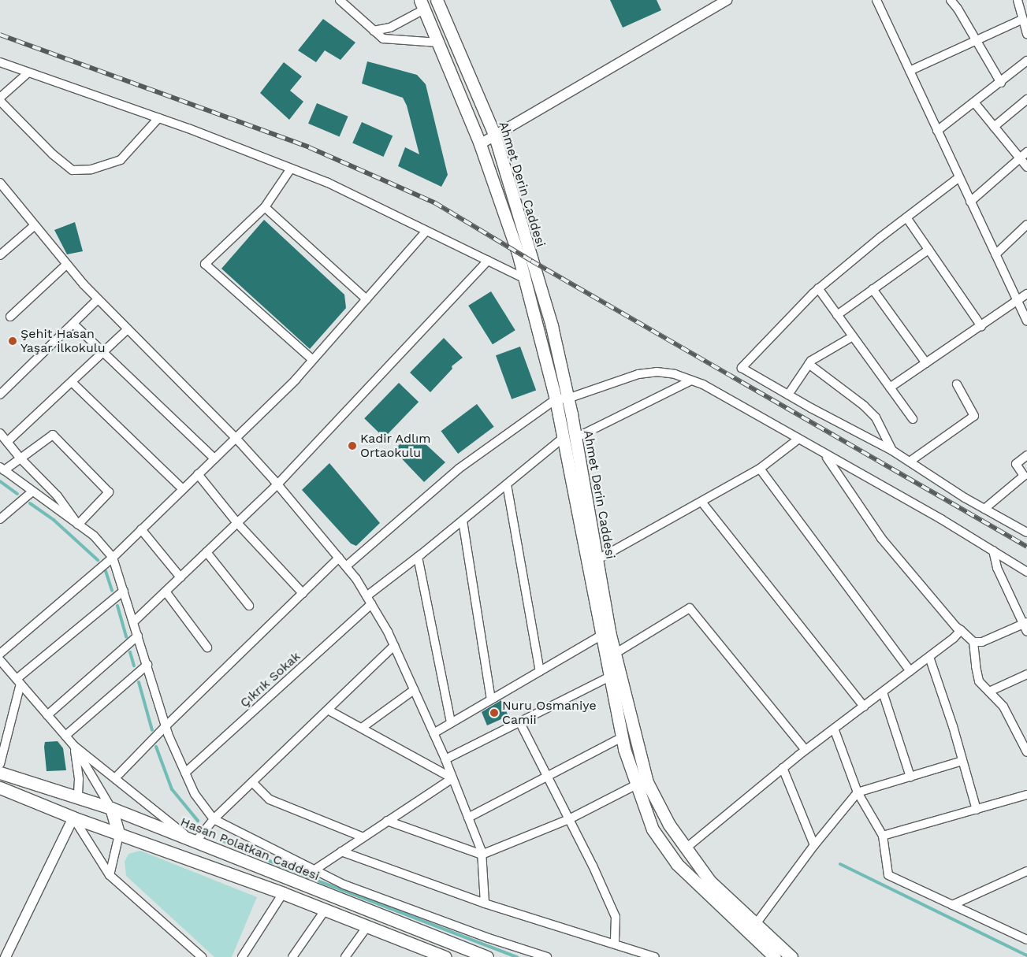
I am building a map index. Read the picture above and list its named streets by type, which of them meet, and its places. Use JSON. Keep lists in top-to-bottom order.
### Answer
{
  "streets": {
    "main road": ["Ahmet Derin Caddesi", "Hasan Polatkan Caddesi"],
    "street": ["Çıkrık Sokak"]
  },
  "places": ["Şehit Hasan Yaşar İlkokulu", "Kadir Adlım Ortaokulu", "Nuru Osmaniye Camii"]
}
